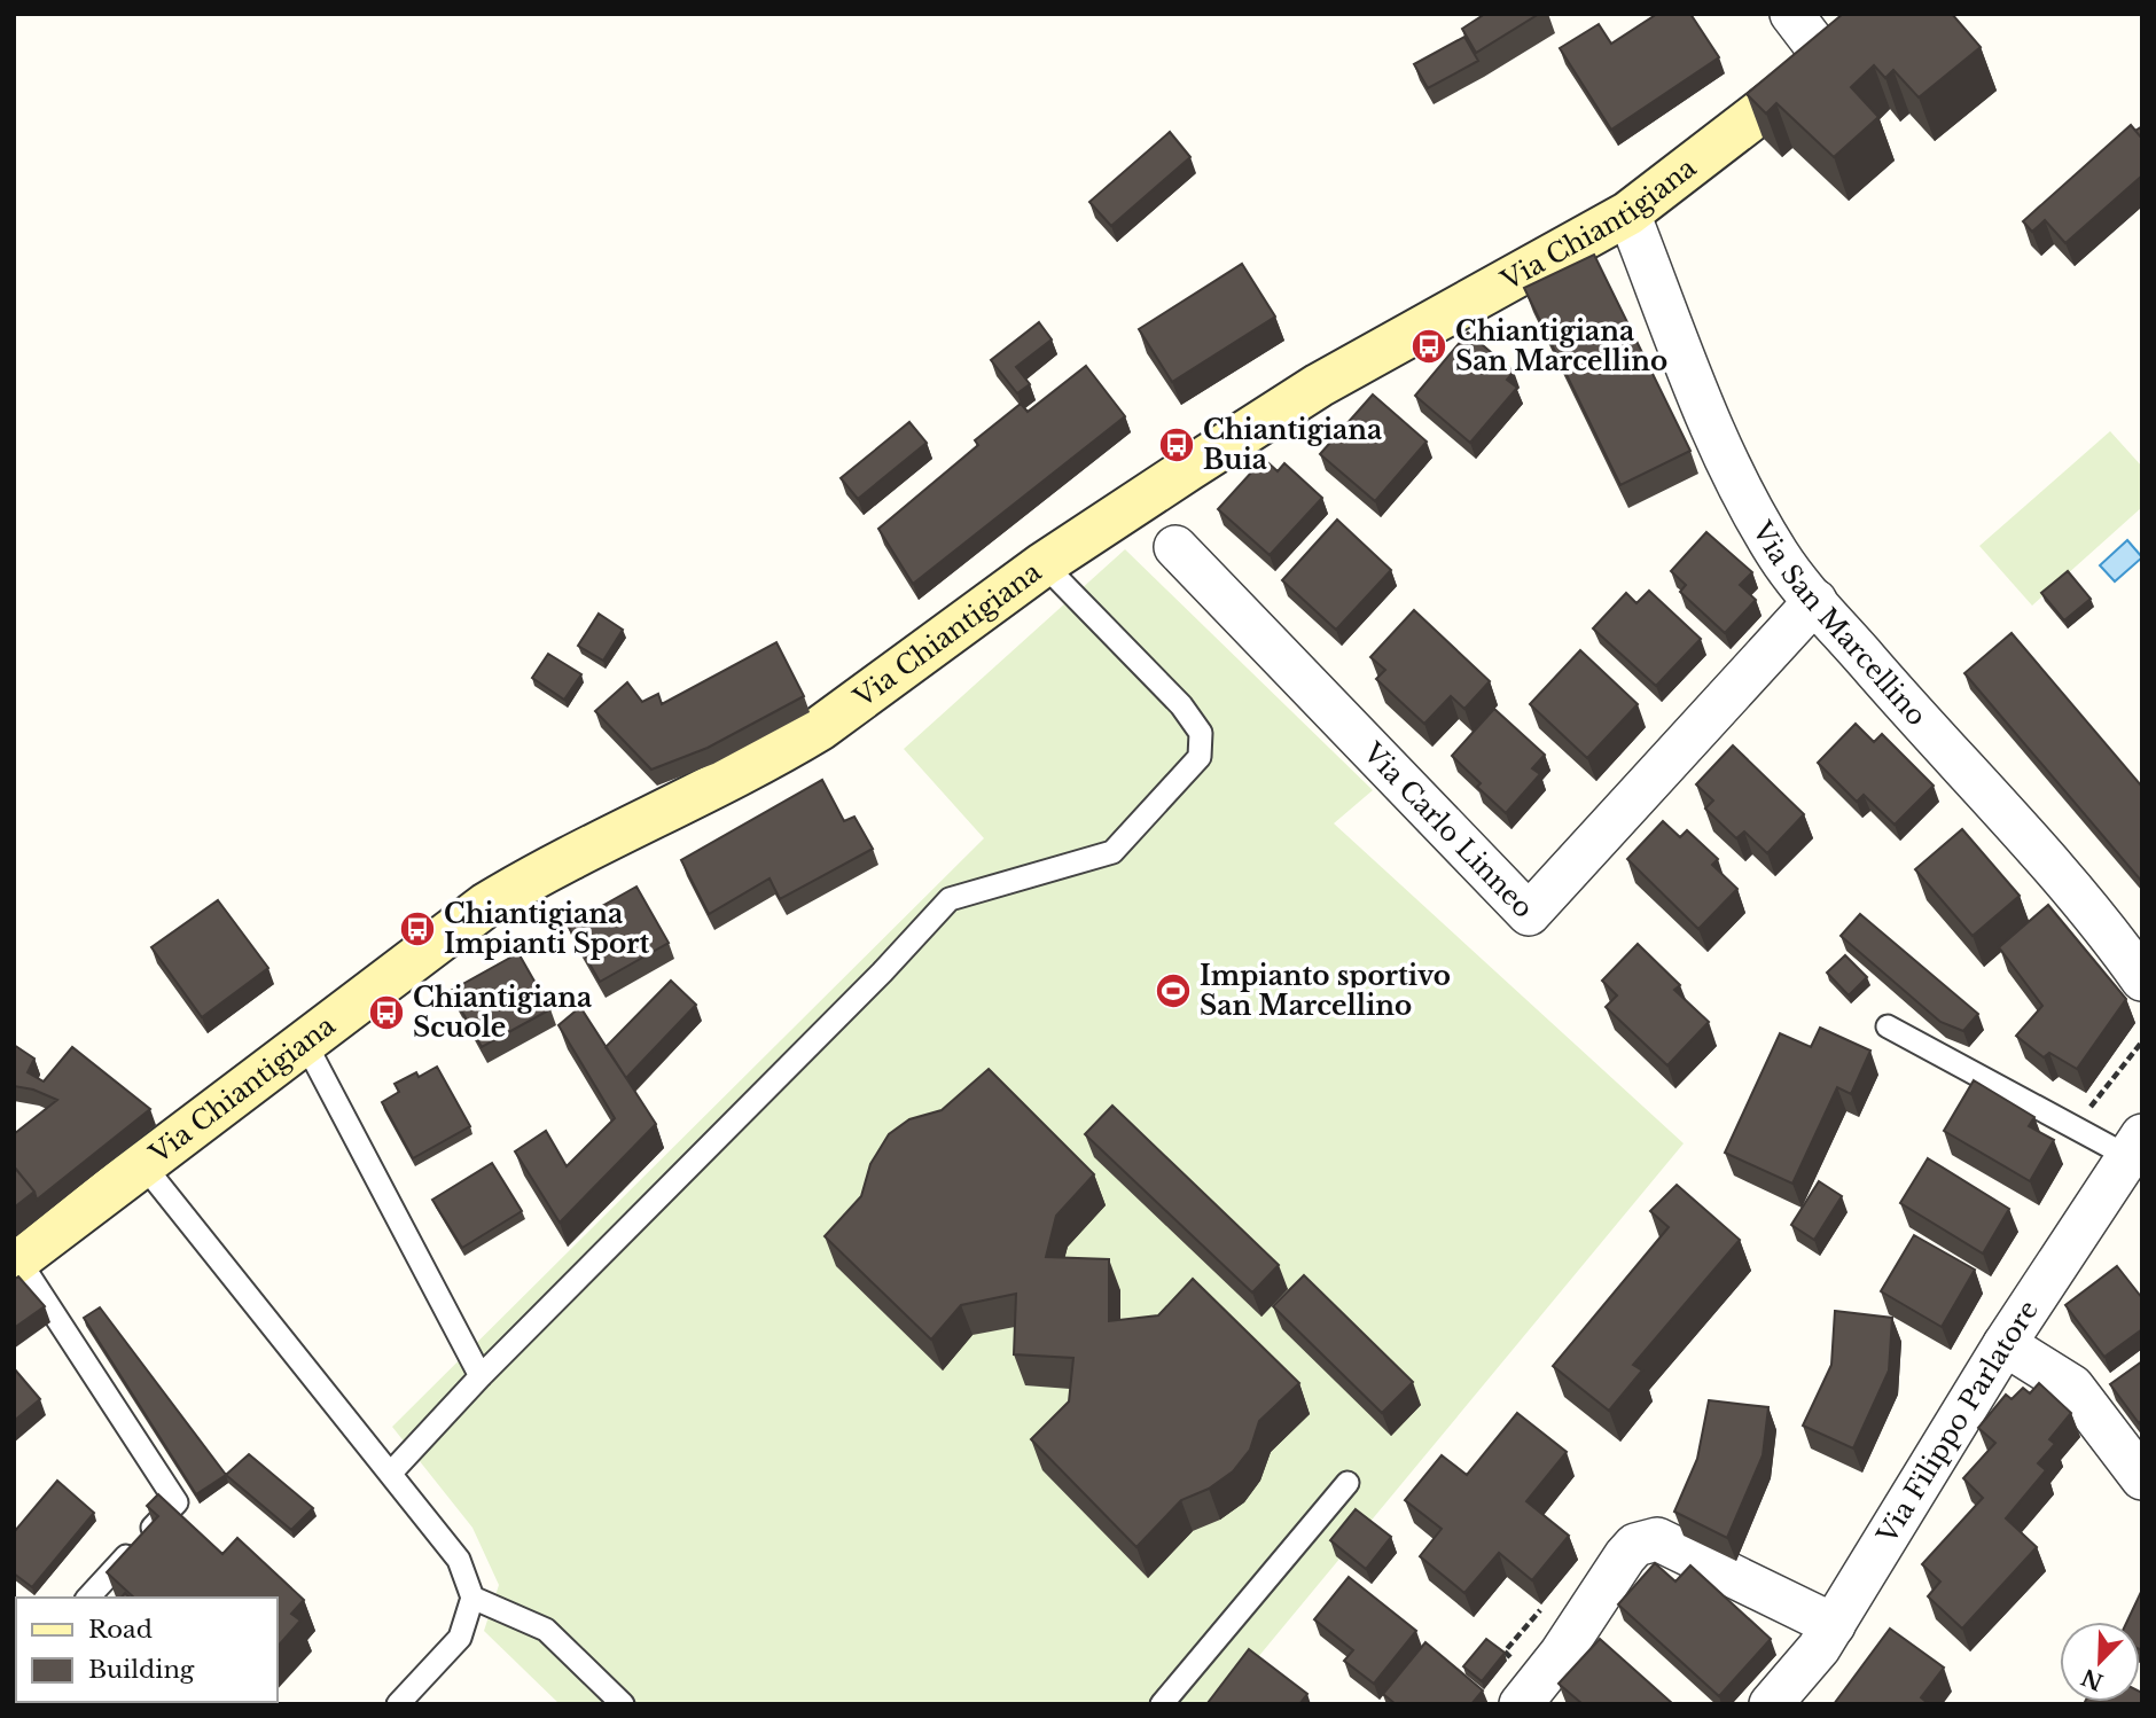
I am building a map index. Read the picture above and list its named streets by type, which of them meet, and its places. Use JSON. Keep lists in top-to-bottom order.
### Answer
{
  "streets": {
    "street": [
      "Via Chiantigiana",
      "Via San Marcellino",
      "Via Carlo Linneo",
      "Via Filippo Parlatore"
    ]
  },
  "crossings": [
    ["Via Chiantigiana", "Via San Marcellino"],
    ["Via San Marcellino", "Via Carlo Linneo"]
  ],
  "places": {
    "bus stop": [
      "Chiantigiana San Marcellino",
      "Chiantigiana Buia",
      "Chiantigiana Impianti Sport",
      "Chiantigiana Scuole"
    ],
    "sports": ["Impianto sportivo San Marcellino"]
  },
  "legend": ["Road", "Building"],
  "north": "bottom left"
}
